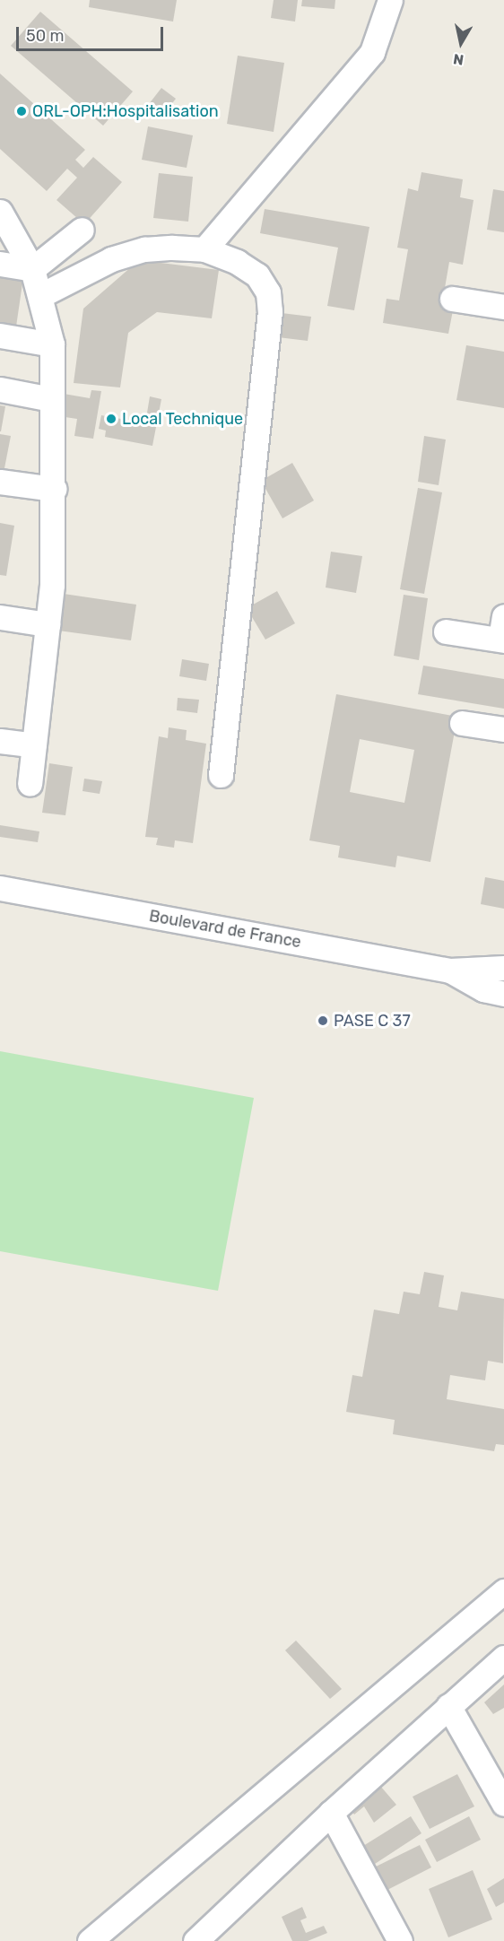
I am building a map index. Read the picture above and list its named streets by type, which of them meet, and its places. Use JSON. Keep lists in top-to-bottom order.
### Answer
{
  "streets": {
    "street": ["Boulevard de France"]
  },
  "places": ["ORL-OPH:Hospitalisation", "Local Technique", "PASE C 37"],
  "scale_bar": "50 m",
  "north": "bottom"
}
